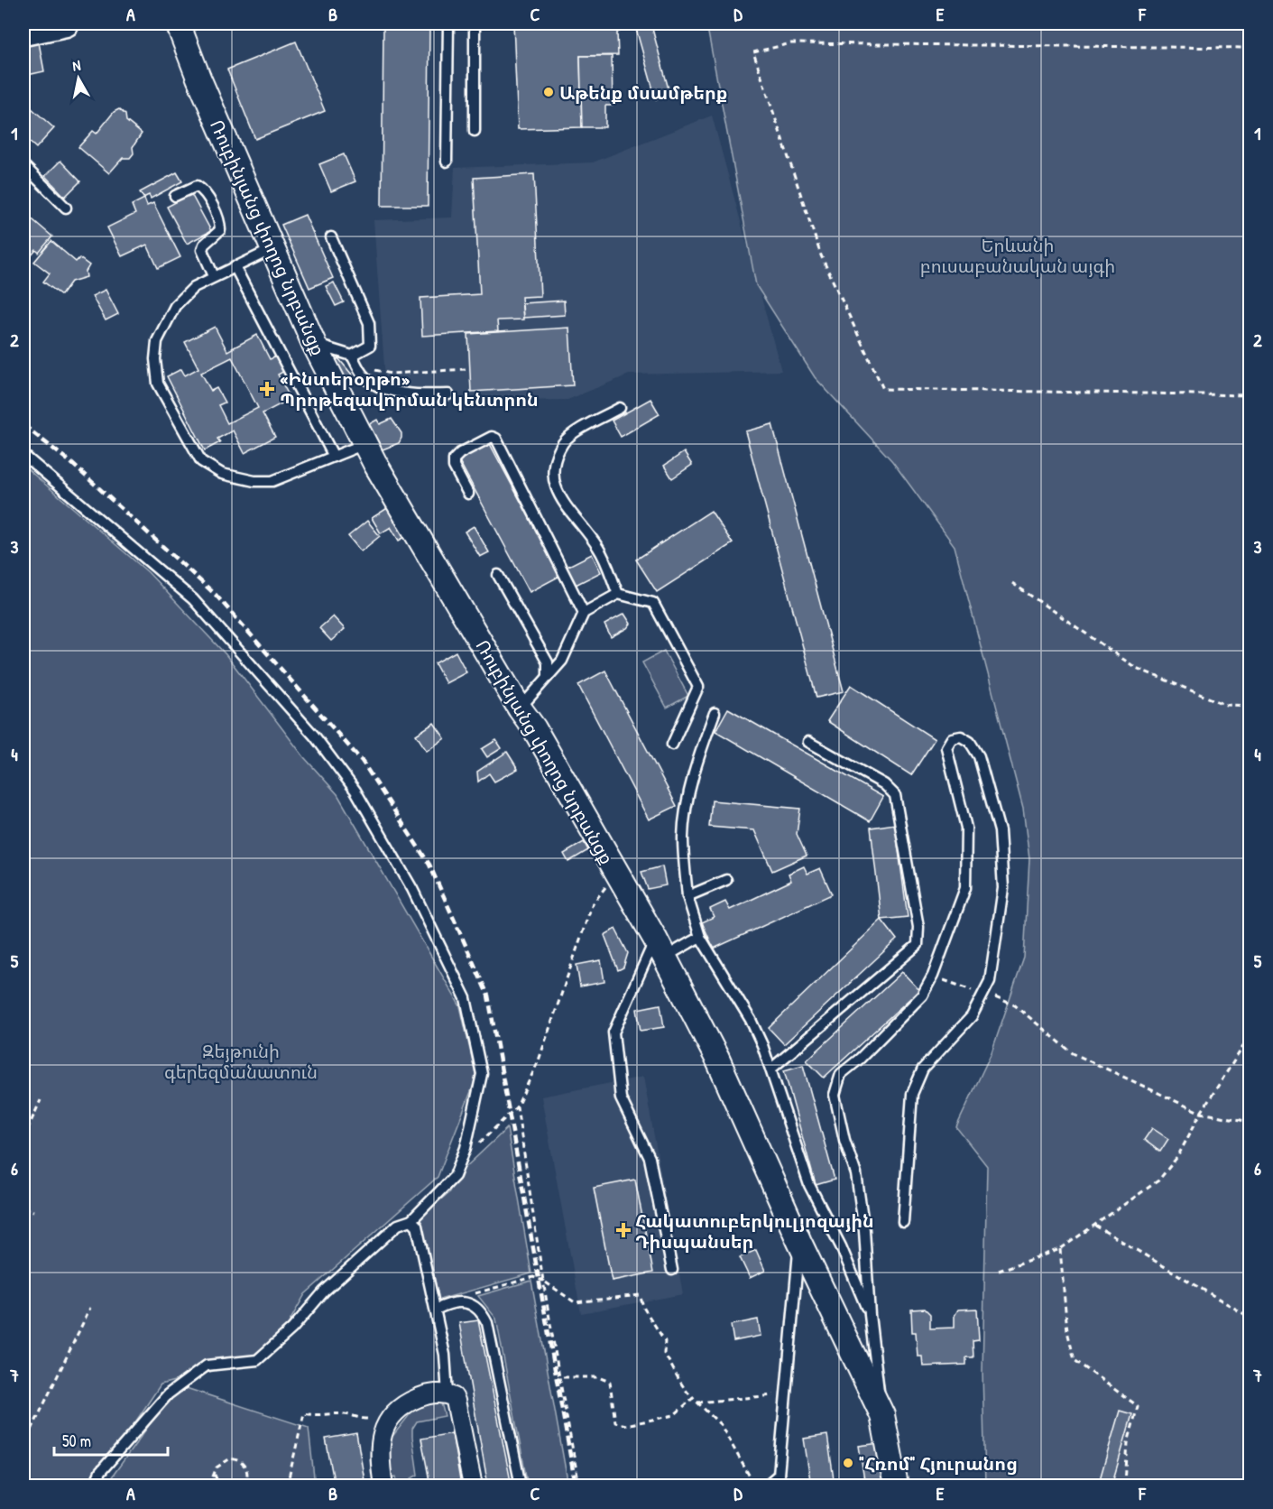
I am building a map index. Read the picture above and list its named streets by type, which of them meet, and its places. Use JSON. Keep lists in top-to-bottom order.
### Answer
{
  "streets": {
    "street": ["Ռուբինյանց փողոց նրբանցք"]
  },
  "parks": ["Երևանի բուսաբանական այգի", "Զեյթունի գերեզմանատուն"],
  "places": {
    "other": ["Աթենք մսամթերք", "\"Հռոմ\" Հյուրանոց"],
    "health": ["«Ինտերօրթո» Պրոթեզավորման կենտրոն", "Հակատուբերկուլյոզային Դիսպանսեր"]
  },
  "scale_bar": "50 m",
  "north": "top",
  "grid": {
    "columns": [
      "A",
      "B",
      "C",
      "D",
      "E",
      "F"
    ],
    "rows": [
      "1",
      "2",
      "3",
      "4",
      "5",
      "6",
      "7"
    ]
  }
}
